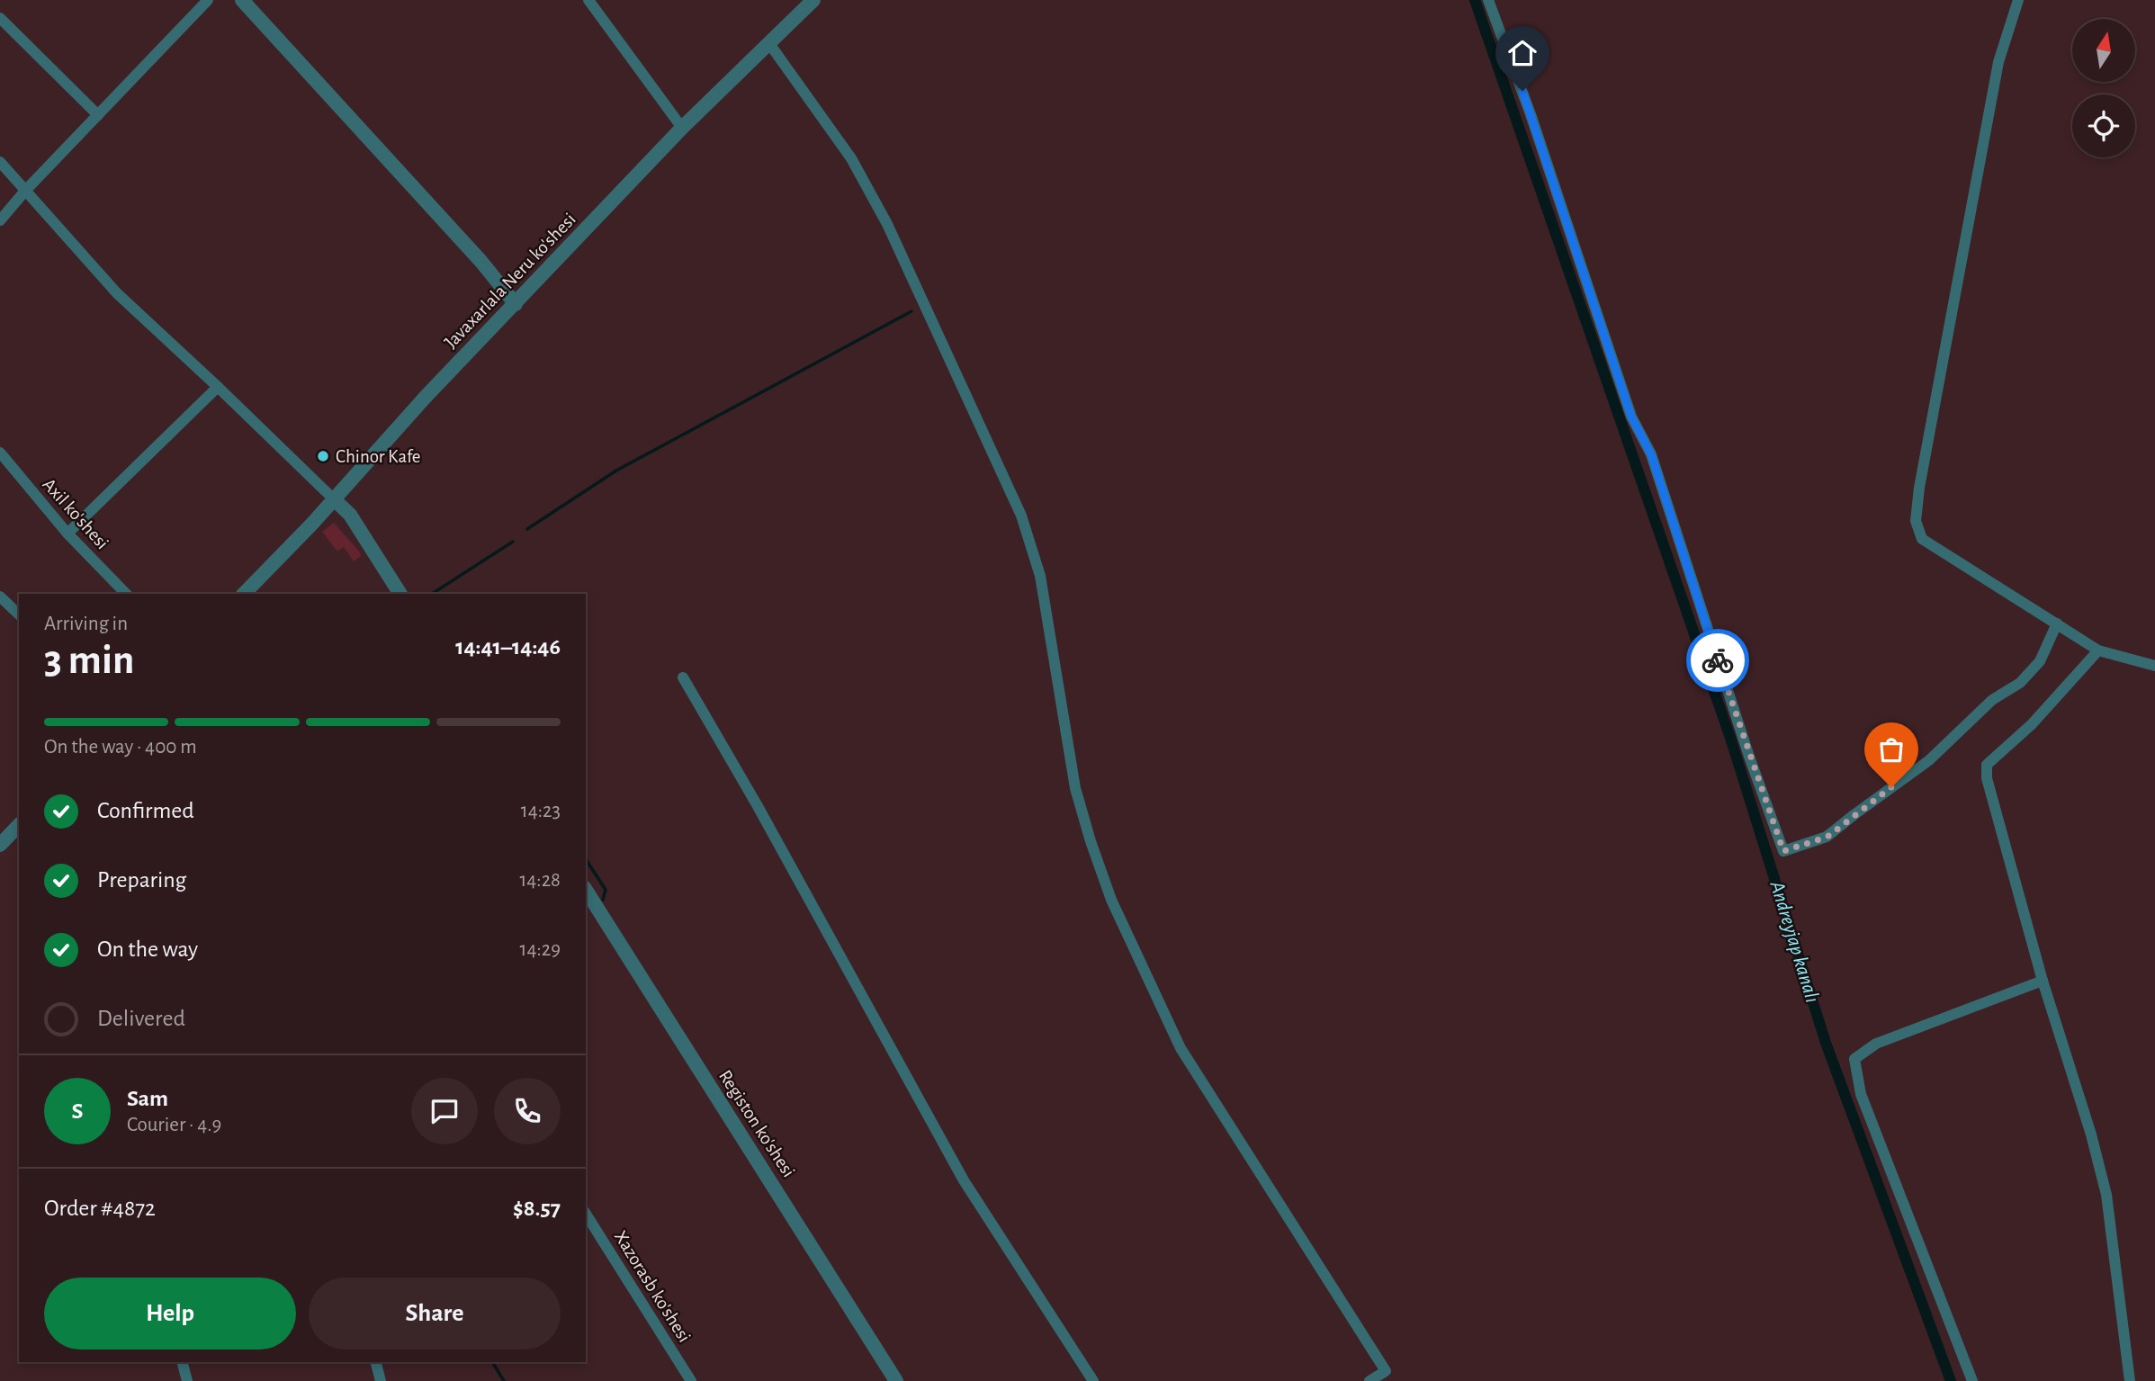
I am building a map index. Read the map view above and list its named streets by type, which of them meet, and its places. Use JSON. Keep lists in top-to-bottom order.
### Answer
{
  "streets": {
    "street": [
      "Javaxarlala Neru ko'shesi",
      "Axil ko'shesi",
      "Registon ko'shesi",
      "Xazorasb ko'shesi"
    ]
  },
  "water": ["Andreyjap kanalı"],
  "places": ["Chinor Kafe"],
  "north": "top",
  "page": {
    "heading": ["3 min", "Arriving in", "14:41–14:46"],
    "panel": [
      "Sam",
      "Courier · 4.9",
      "Order #4872",
      "$8.57"
    ],
    "bar": "On the way · 400 m",
    "list": [
      ["Confirmed", "14:23"],
      ["Preparing", "14:28"],
      ["On the way", "14:29"],
      "Delivered"
    ],
    "round": "S",
    "buttons": ["Help", "Share"]
  }
}
